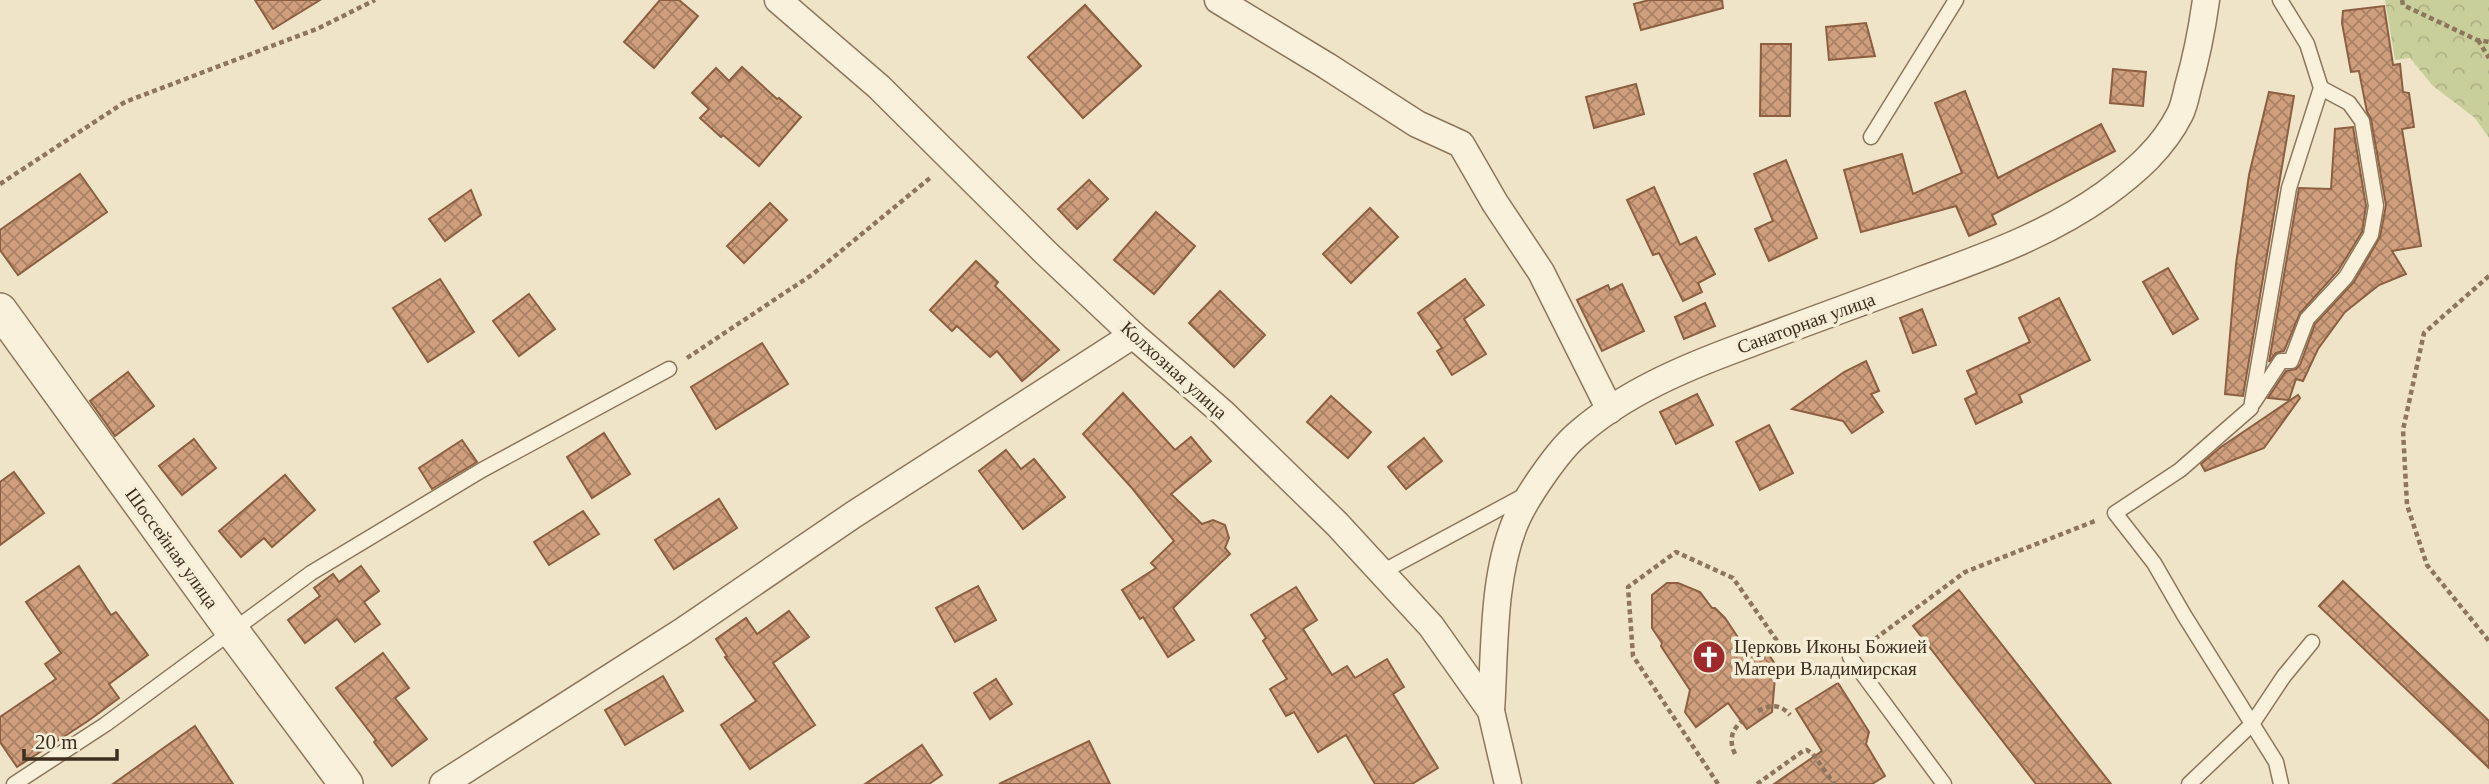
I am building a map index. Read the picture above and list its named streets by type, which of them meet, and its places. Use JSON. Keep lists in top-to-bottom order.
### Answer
{
  "streets": {
    "street": ["Санаторная улица", "Колхозная улица", "Шоссейная улица"]
  },
  "crossings": [
    ["Санаторная улица", "Колхозная улица"]
  ],
  "places": {
    "church": ["Церковь Иконы Божией Матери Владимирская"]
  },
  "scale_bar": "20 m"
}
